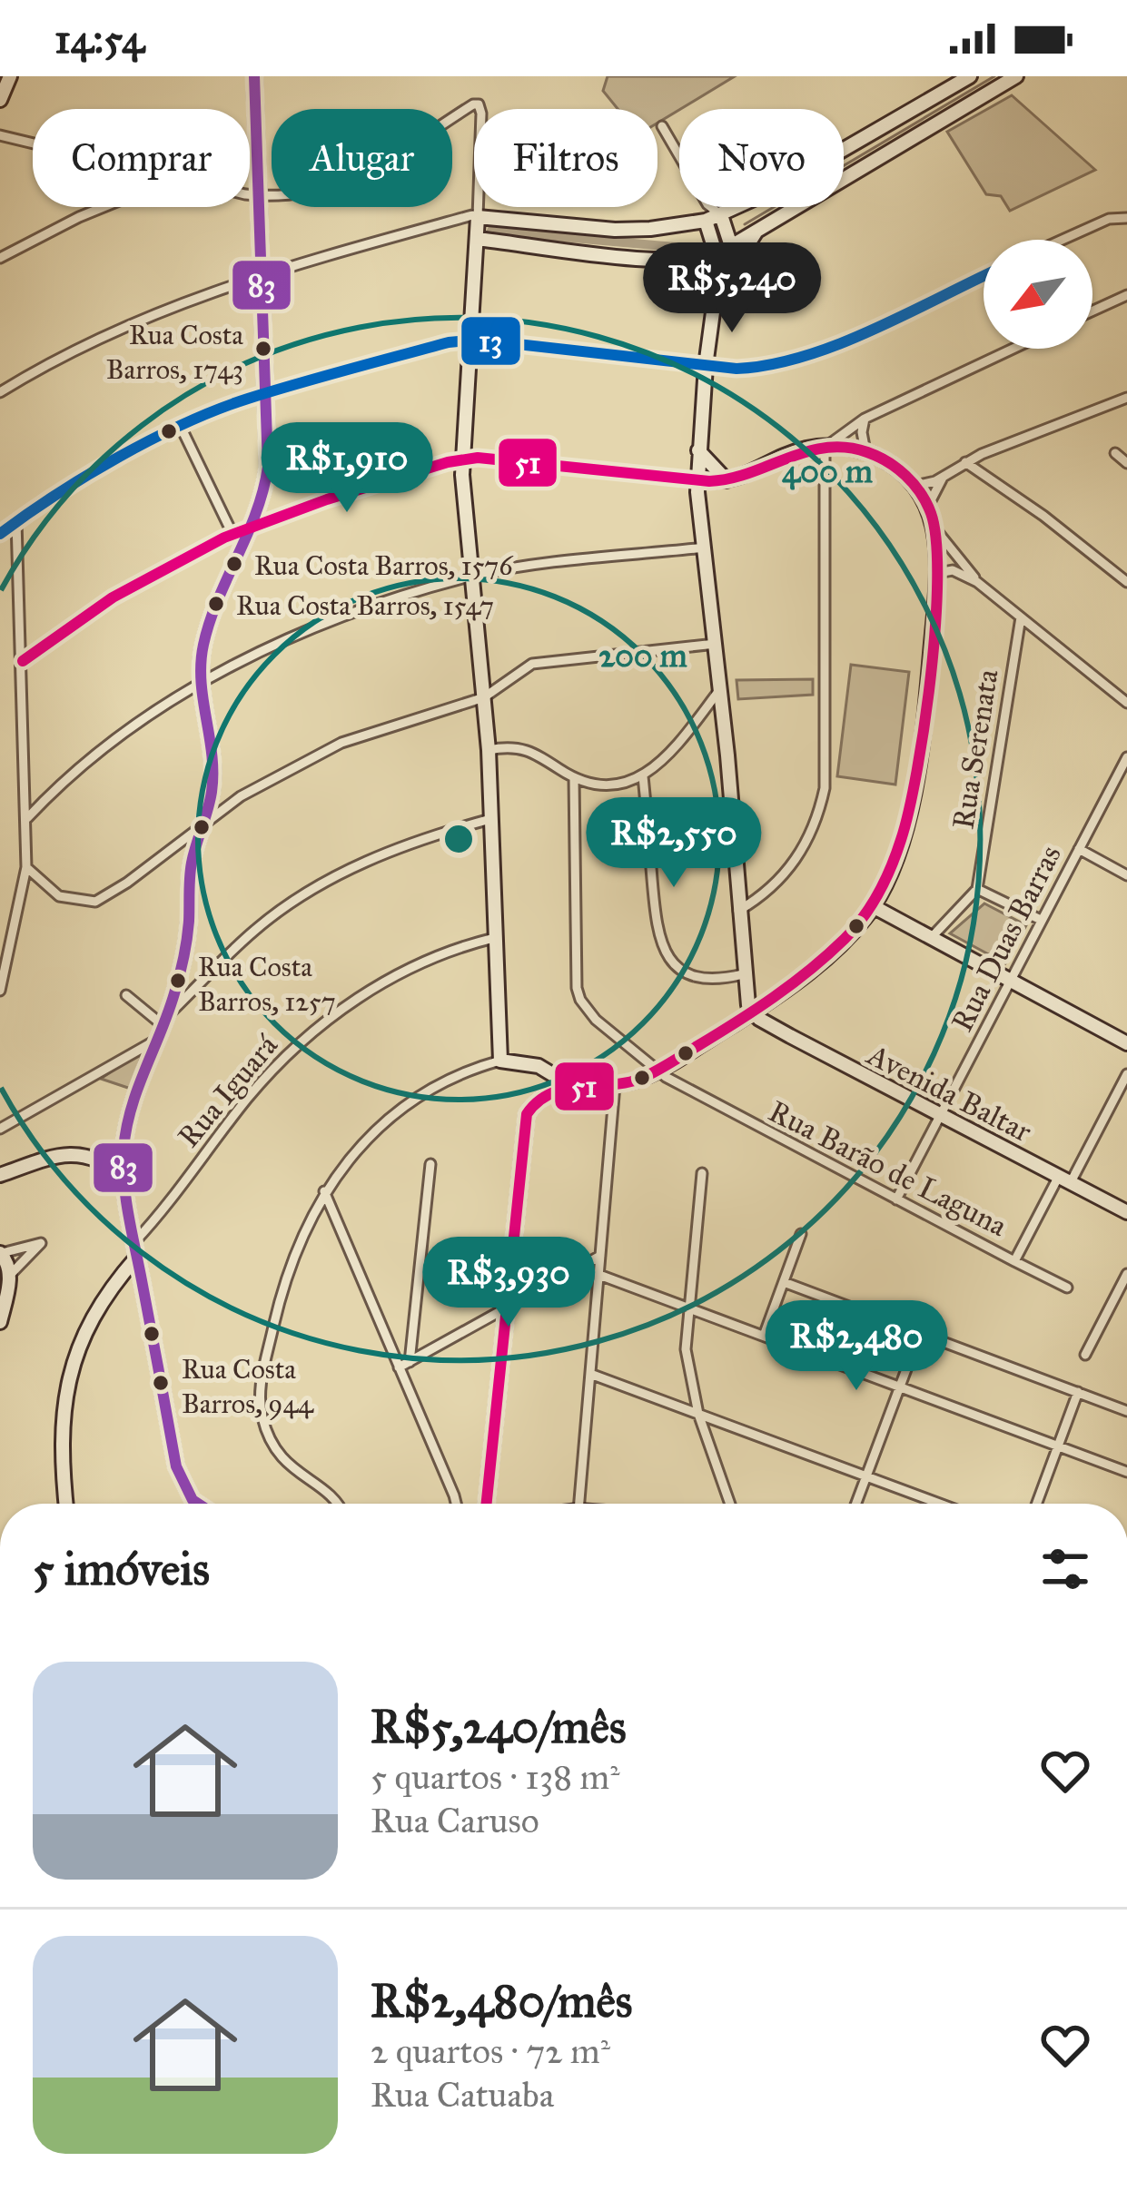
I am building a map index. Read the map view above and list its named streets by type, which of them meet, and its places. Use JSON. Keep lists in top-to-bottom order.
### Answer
{
  "streets": {
    "street": [
      "Rua Serenata",
      "Rua Duas Barras",
      "Rua Iguará",
      "Avenida Baltar",
      "Rua Barão de Laguna"
    ]
  },
  "crossings": [
    ["Rua Duas Barras", "Avenida Baltar"],
    ["Rua Duas Barras", "Rua Barão de Laguna"],
    ["Avenida Baltar", "Rua Barão de Laguna"]
  ],
  "places": [
    "Rua Costa Barros, 1743",
    "Rua Costa Barros, 1576",
    "Rua Costa Barros, 1547",
    "Rua Costa Barros, 1257",
    "Rua Costa Barros, 944"
  ],
  "lines": ["transit line 83", "transit line 13", "transit line 51"],
  "north": "bottom left",
  "page": {
    "status": "14:54",
    "chip": [
      "Comprar",
      "Alugar",
      "Filtros",
      "Novo"
    ],
    "price": [
      "R$5,240",
      "R$1,910",
      "R$2,550",
      "R$3,930",
      "R$2,480"
    ],
    "heading": "5 imóveis",
    "list": [
      {
        "name": "R$5,240/mês",
        "note": "5 quartos · 138 m² · Rua Caruso"
      },
      {
        "name": "R$2,480/mês",
        "note": "2 quartos · 72 m² · Rua Catuaba"
      }
    ]
  },
  "rings": ["400 m", "200 m"]
}
